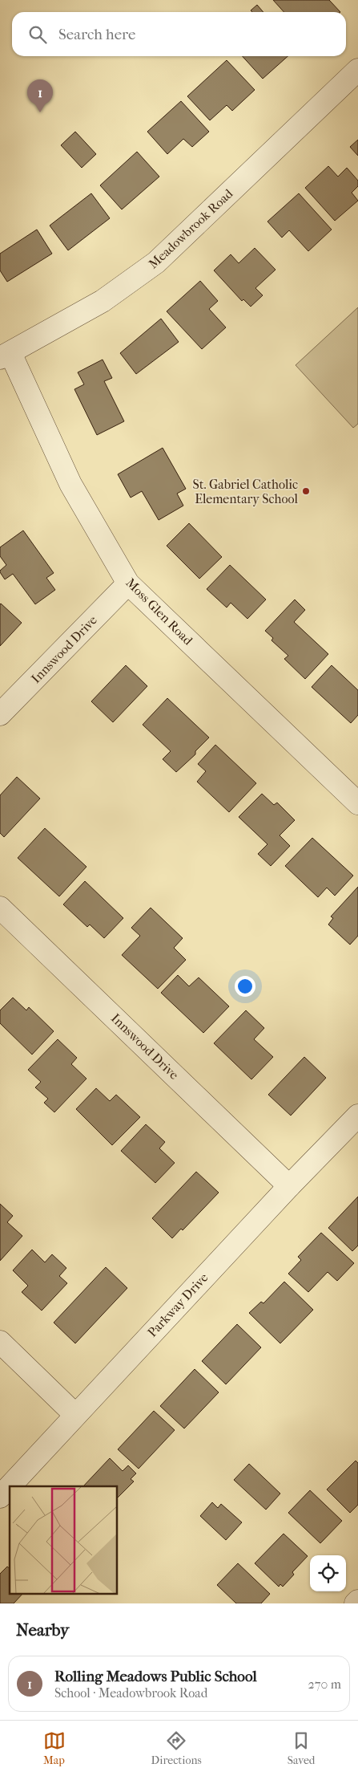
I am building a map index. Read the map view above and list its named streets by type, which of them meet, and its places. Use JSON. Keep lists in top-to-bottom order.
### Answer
{
  "streets": {
    "street": [
      "Meadowbrook Road",
      "Moss Glen Road",
      "Innswood Drive",
      "Parkway Drive"
    ]
  },
  "crossings": [
    ["Meadowbrook Road", "Moss Glen Road"],
    ["Moss Glen Road", "Innswood Drive"],
    ["Innswood Drive", "Parkway Drive"]
  ],
  "places": ["St. Gabriel Catholic Elementary School"],
  "page": {
    "search": "Search here",
    "pins": "1",
    "heading": "Nearby",
    "list": [
      {
        "mark": "1",
        "name": "Rolling Meadows Public School",
        "note": "School · Meadowbrook Road",
        "value": "270 m"
      }
    ],
    "nav": ["Map", "Directions", "Saved"]
  }
}
